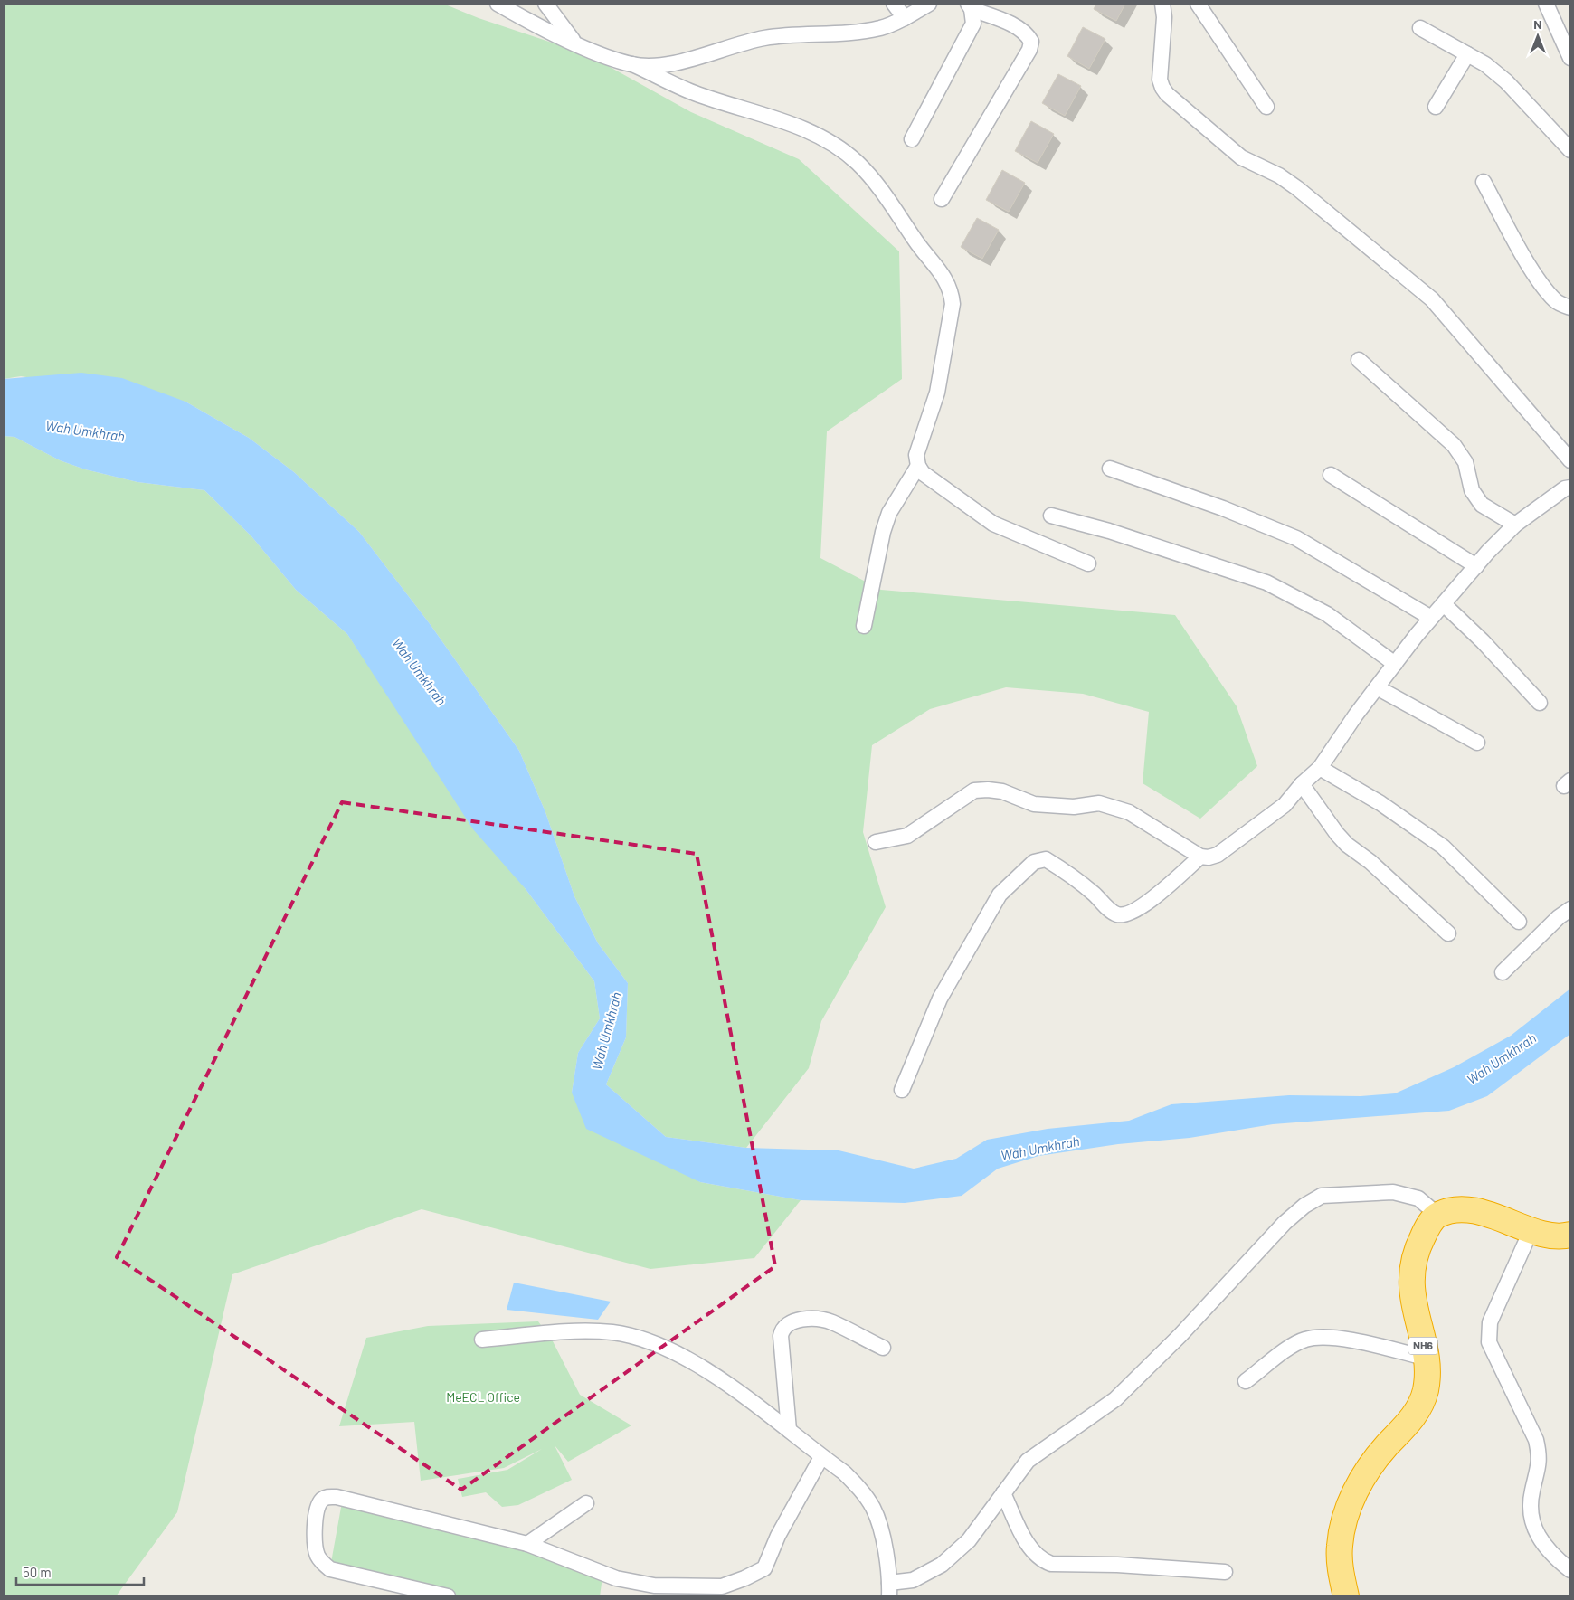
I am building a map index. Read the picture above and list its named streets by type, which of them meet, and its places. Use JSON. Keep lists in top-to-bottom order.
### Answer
{
  "streets": {
    "highway": ["NH6"]
  },
  "water": ["Wah Umkhrah"],
  "parks": ["MeECL Office"],
  "scale_bar": "50 m",
  "north": "top"
}
